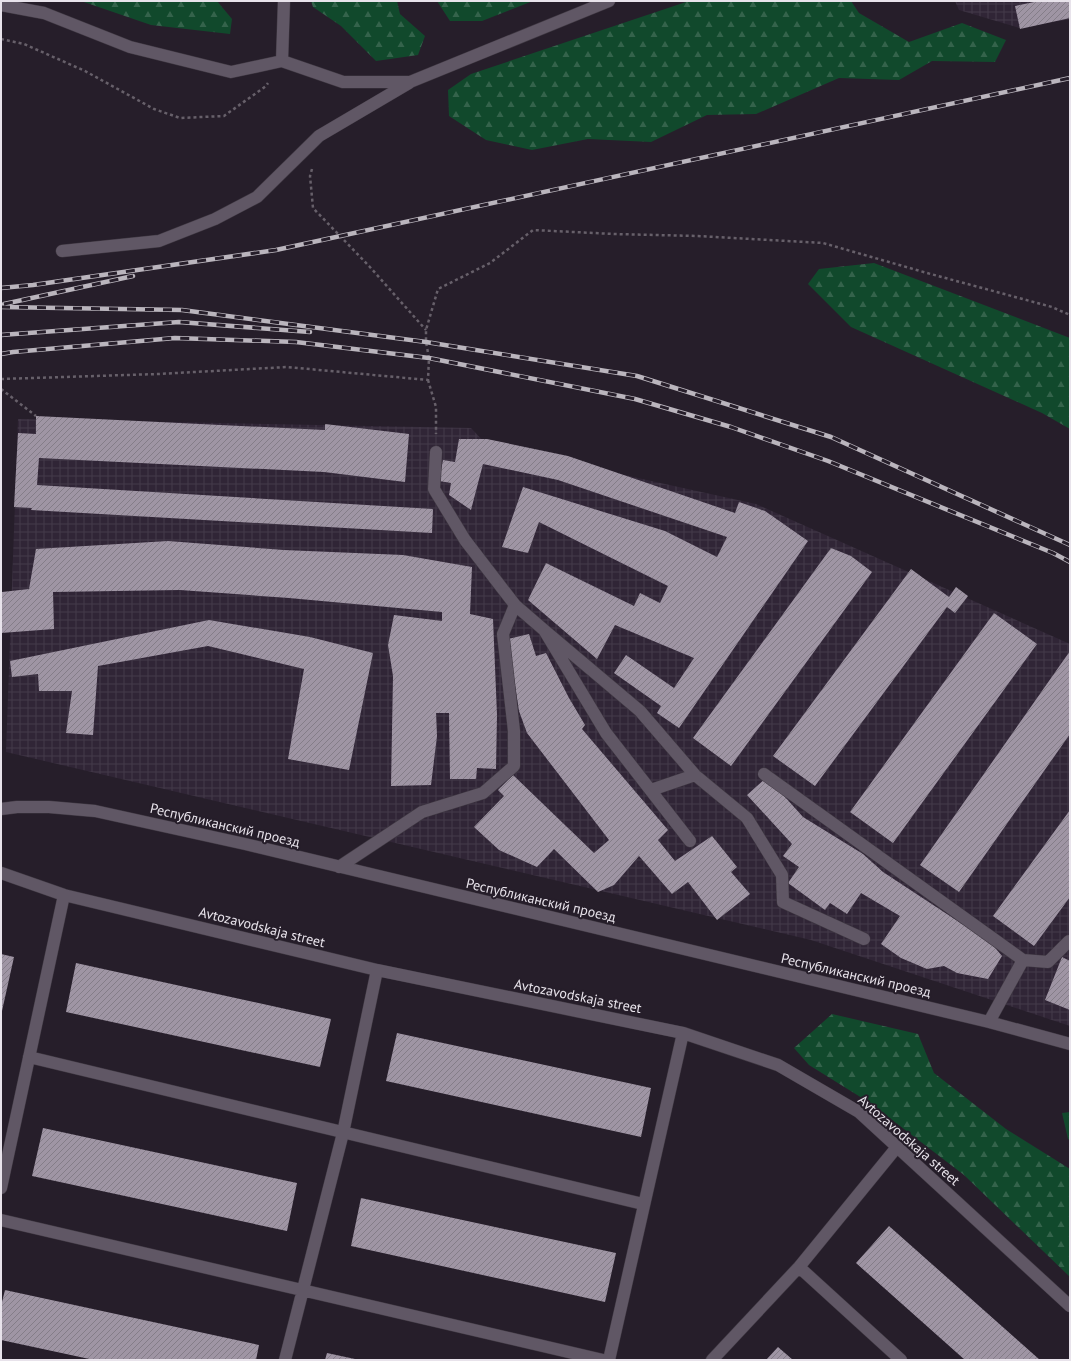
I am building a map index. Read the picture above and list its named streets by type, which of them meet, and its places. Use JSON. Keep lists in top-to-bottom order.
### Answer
{
  "streets": {
    "street": ["Республиканский проезд", "Avtozavodskaja street"]
  }
}
